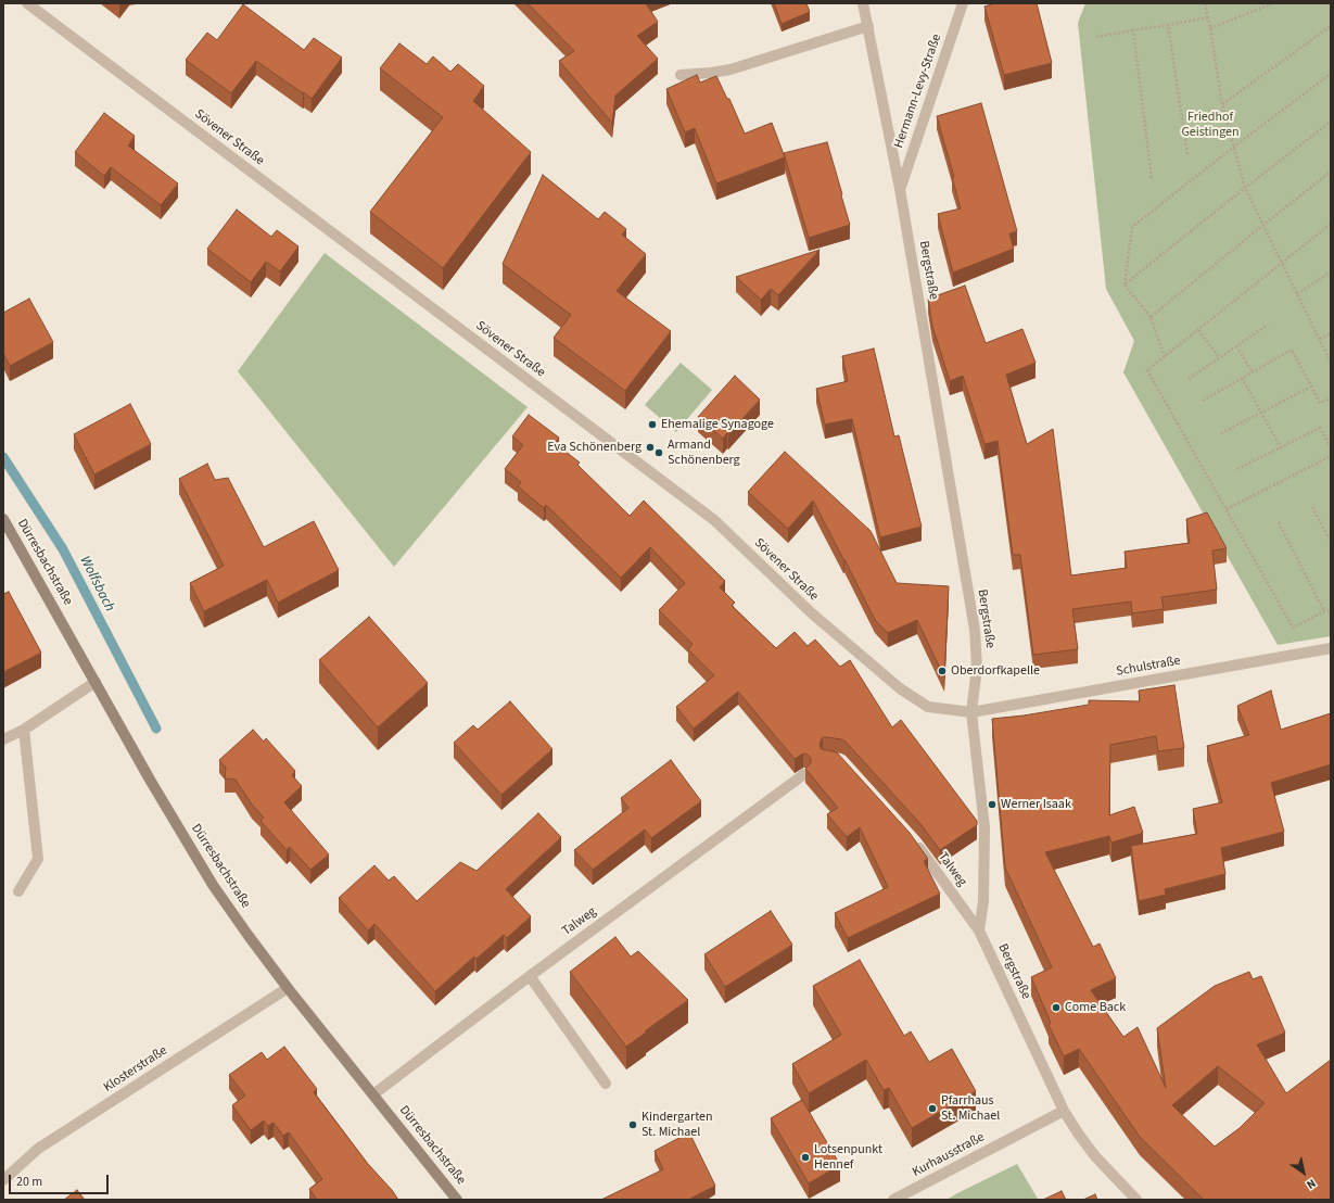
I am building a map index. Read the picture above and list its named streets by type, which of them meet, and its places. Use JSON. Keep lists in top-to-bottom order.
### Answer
{
  "streets": {
    "main road": ["Dürresbachstraße"],
    "street": [
      "Hermann-Levy-Straße",
      "Sövener Straße",
      "Bergstraße",
      "Schulstraße",
      "Talweg",
      "Klosterstraße",
      "Kurhausstraße"
    ]
  },
  "crossings": [
    ["Hermann-Levy-Straße", "Bergstraße"],
    ["Sövener Straße", "Bergstraße"],
    ["Sövener Straße", "Schulstraße"],
    ["Bergstraße", "Schulstraße"],
    ["Bergstraße", "Talweg"],
    ["Bergstraße", "Kurhausstraße"],
    ["Dürresbachstraße", "Talweg"],
    ["Dürresbachstraße", "Klosterstraße"]
  ],
  "water": ["Wolfsbach"],
  "parks": ["Friedhof Geistingen"],
  "places": [
    "Ehemalige Synagoge",
    "Eva Schönenberg",
    "Armand Schönenberg",
    "Oberdorfkapelle",
    "Werner Isaak",
    "Come Back",
    "Pfarrhaus St. Michael",
    "Kindergarten St. Michael",
    "Lotsenpunkt Hennef"
  ],
  "scale_bar": "20 m",
  "north": "bottom right"
}
